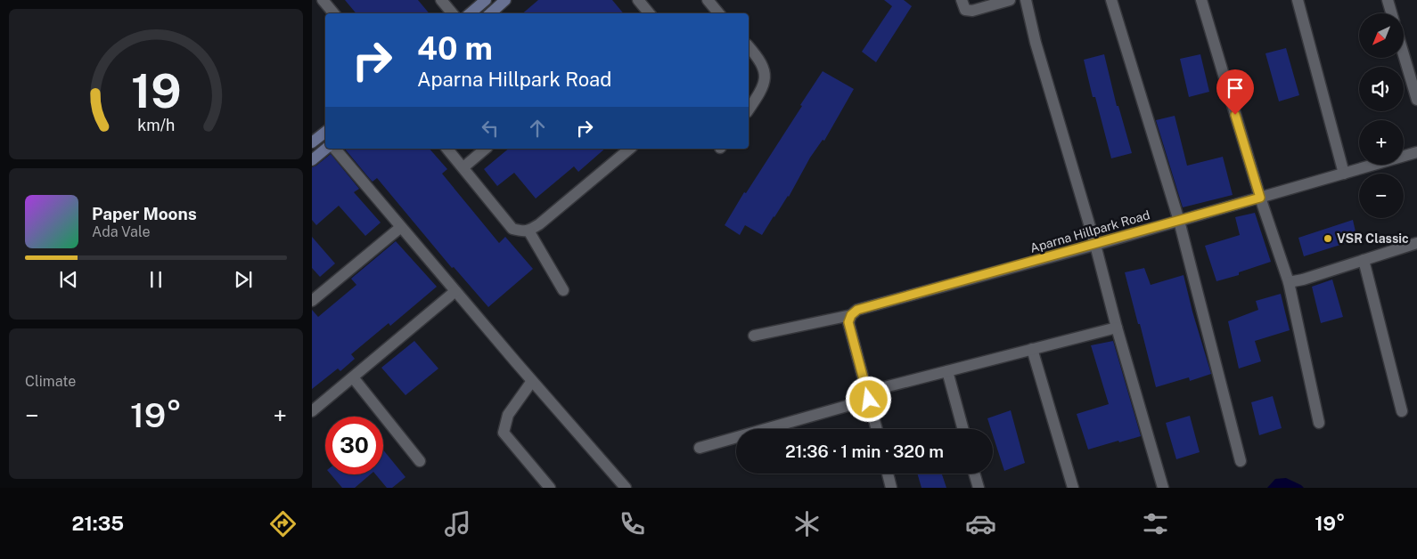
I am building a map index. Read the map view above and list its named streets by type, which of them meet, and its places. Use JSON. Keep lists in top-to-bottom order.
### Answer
{
  "streets": {
    "street": ["Aparna Hillpark Road"]
  },
  "places": ["VSR Classic"],
  "north": "bottom left",
  "page": {
    "map_buttons": ["+", "−"],
    "turn": ["40 m", "Aparna Hillpark Road"],
    "song": ["Paper Moons", "Ada Vale"],
    "tile": "Climate",
    "heat": ["−", "19°", "+"],
    "limit": "30",
    "trip": "21:36 · 1 min · 320 m",
    "tabs": ["21:35", "19°"],
    "gauge": ["19", "km/h"]
  }
}
